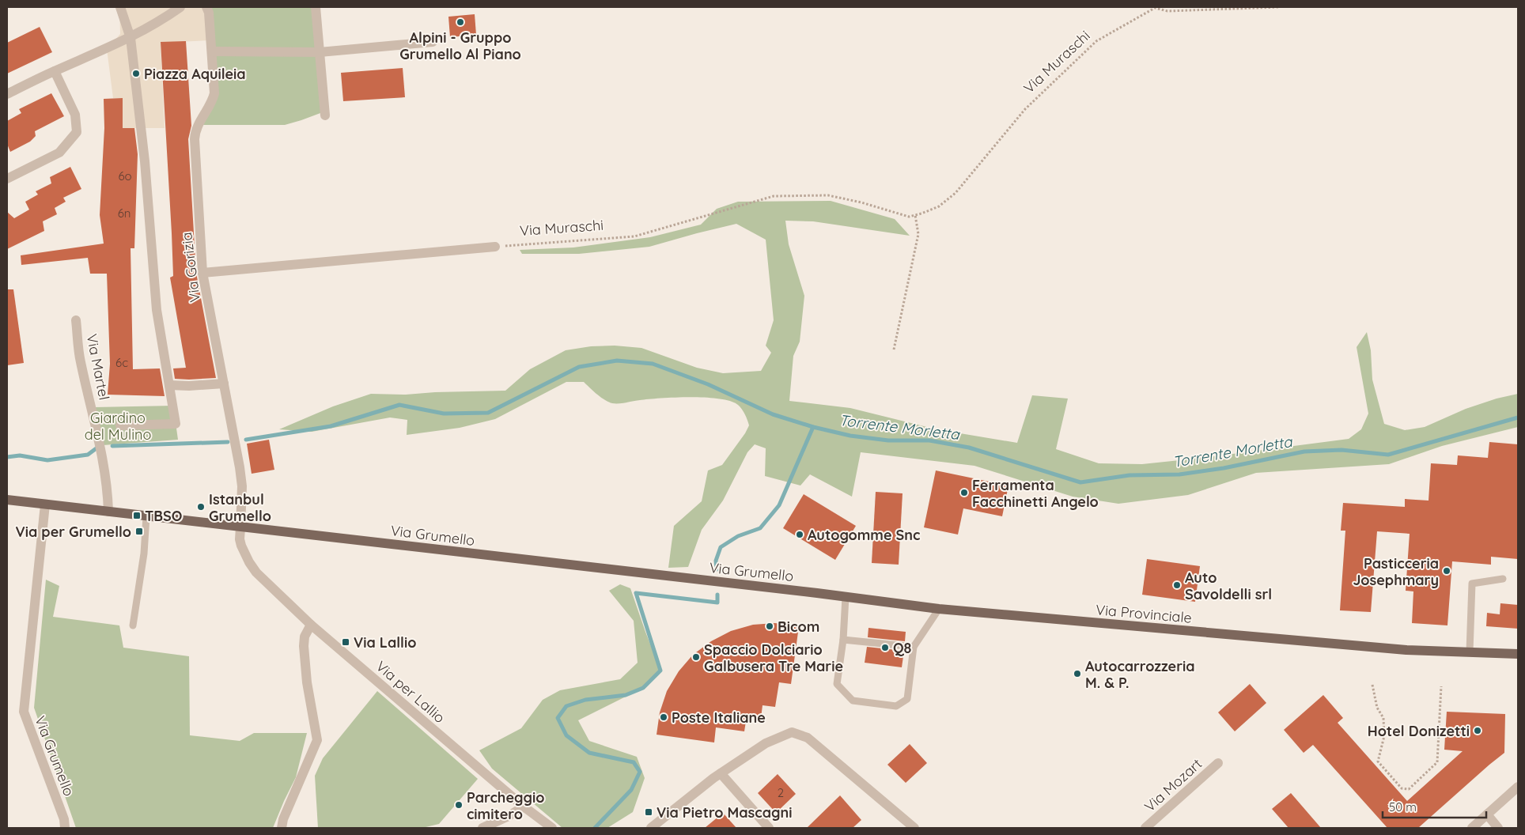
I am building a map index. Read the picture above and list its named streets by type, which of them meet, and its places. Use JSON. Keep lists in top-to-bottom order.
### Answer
{
  "streets": {
    "main road": ["Via Grumello", "Via Provinciale"],
    "street": [
      "Via Gorizia",
      "Via Martel",
      "Via per Lallio",
      "Via Mozart"
    ],
    "path": ["Via Muraschi"]
  },
  "crossings": [
    ["Via Gorizia", "Via Grumello"],
    ["Via Gorizia", "Via per Lallio"],
    ["Via Martel", "Via Grumello"],
    ["Via Grumello", "Via Provinciale"],
    ["Via Grumello", "Via per Lallio"]
  ],
  "water": ["Torrente Morletta"],
  "parks": ["Giardino del Mulino"],
  "places": {
    "other": [
      "Alpini - Gruppo Grumello Al Piano",
      "Piazza Aquileia",
      "Ferramenta Facchinetti Angelo",
      "Istanbul Grumello",
      "Autogomme Snc",
      "Pasticceria Josephmary",
      "Auto Savoldelli srl",
      "Bicom",
      "Q8",
      "Spaccio Dolciario Galbusera Tre Marie",
      "Autocarrozzeria M. & P.",
      "Poste Italiane",
      "Hotel Donizetti",
      "Parcheggio cimitero"
    ],
    "transit": [
      "TBSO",
      "Via per Grumello",
      "Via Lallio",
      "Via Pietro Mascagni"
    ]
  },
  "house_numbers": [
    "6o",
    "6n",
    "6c",
    "2"
  ],
  "scale_bar": "50 m"
}
